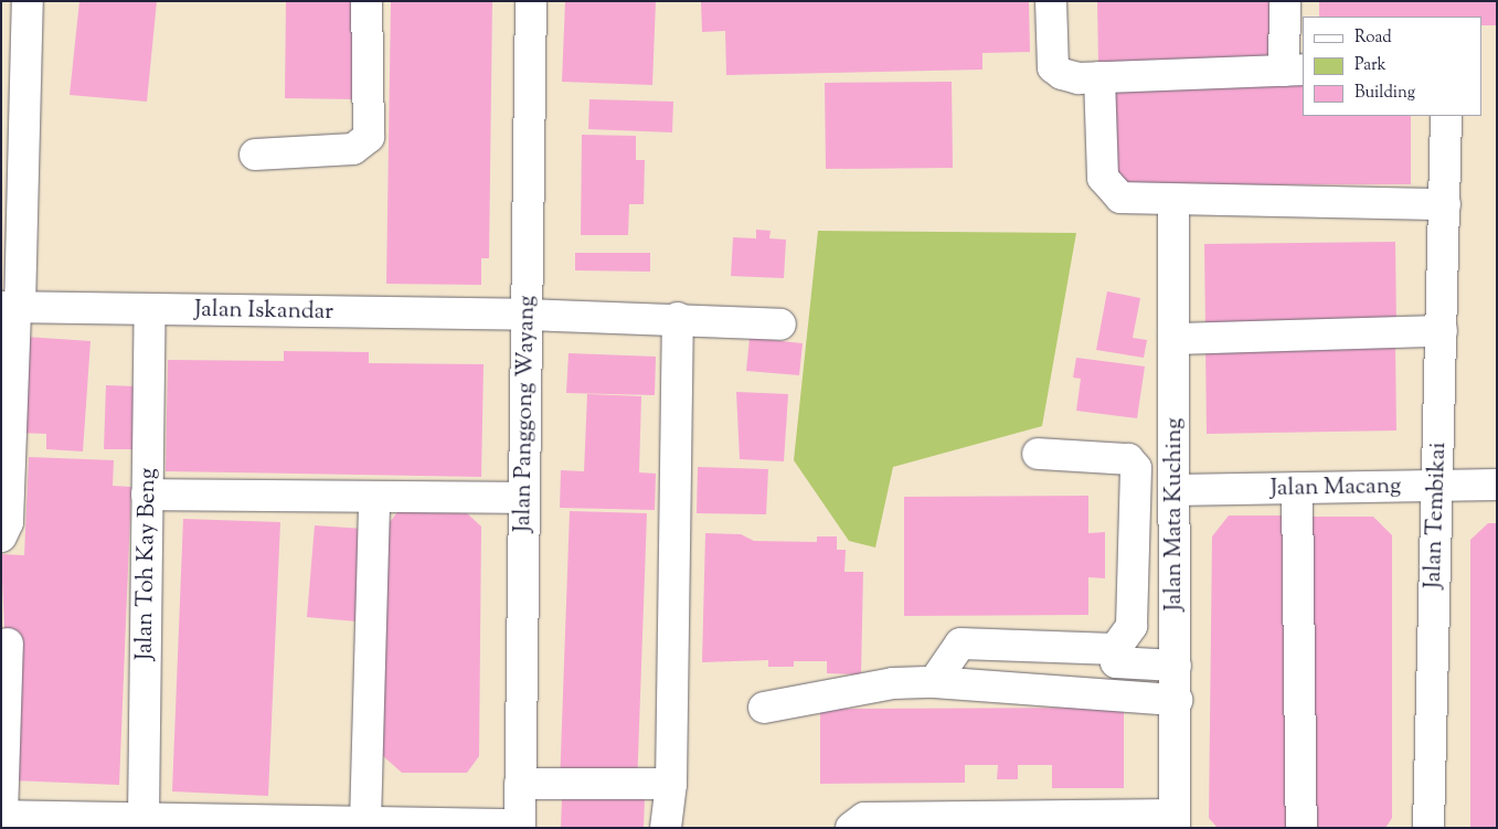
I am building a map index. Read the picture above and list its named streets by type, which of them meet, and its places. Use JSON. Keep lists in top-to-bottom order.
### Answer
{
  "streets": {
    "street": [
      "Jalan Iskandar",
      "Jalan Panggong Wayang",
      "Jalan Macang",
      "Jalan Mata Kuching",
      "Jalan Tembikai",
      "Jalan Toh Kay Beng"
    ]
  },
  "crossings": [
    ["Jalan Iskandar", "Jalan Panggong Wayang"],
    ["Jalan Iskandar", "Jalan Toh Kay Beng"],
    ["Jalan Macang", "Jalan Mata Kuching"],
    ["Jalan Macang", "Jalan Tembikai"]
  ],
  "legend": ["Road", "Park", "Building"]
}
